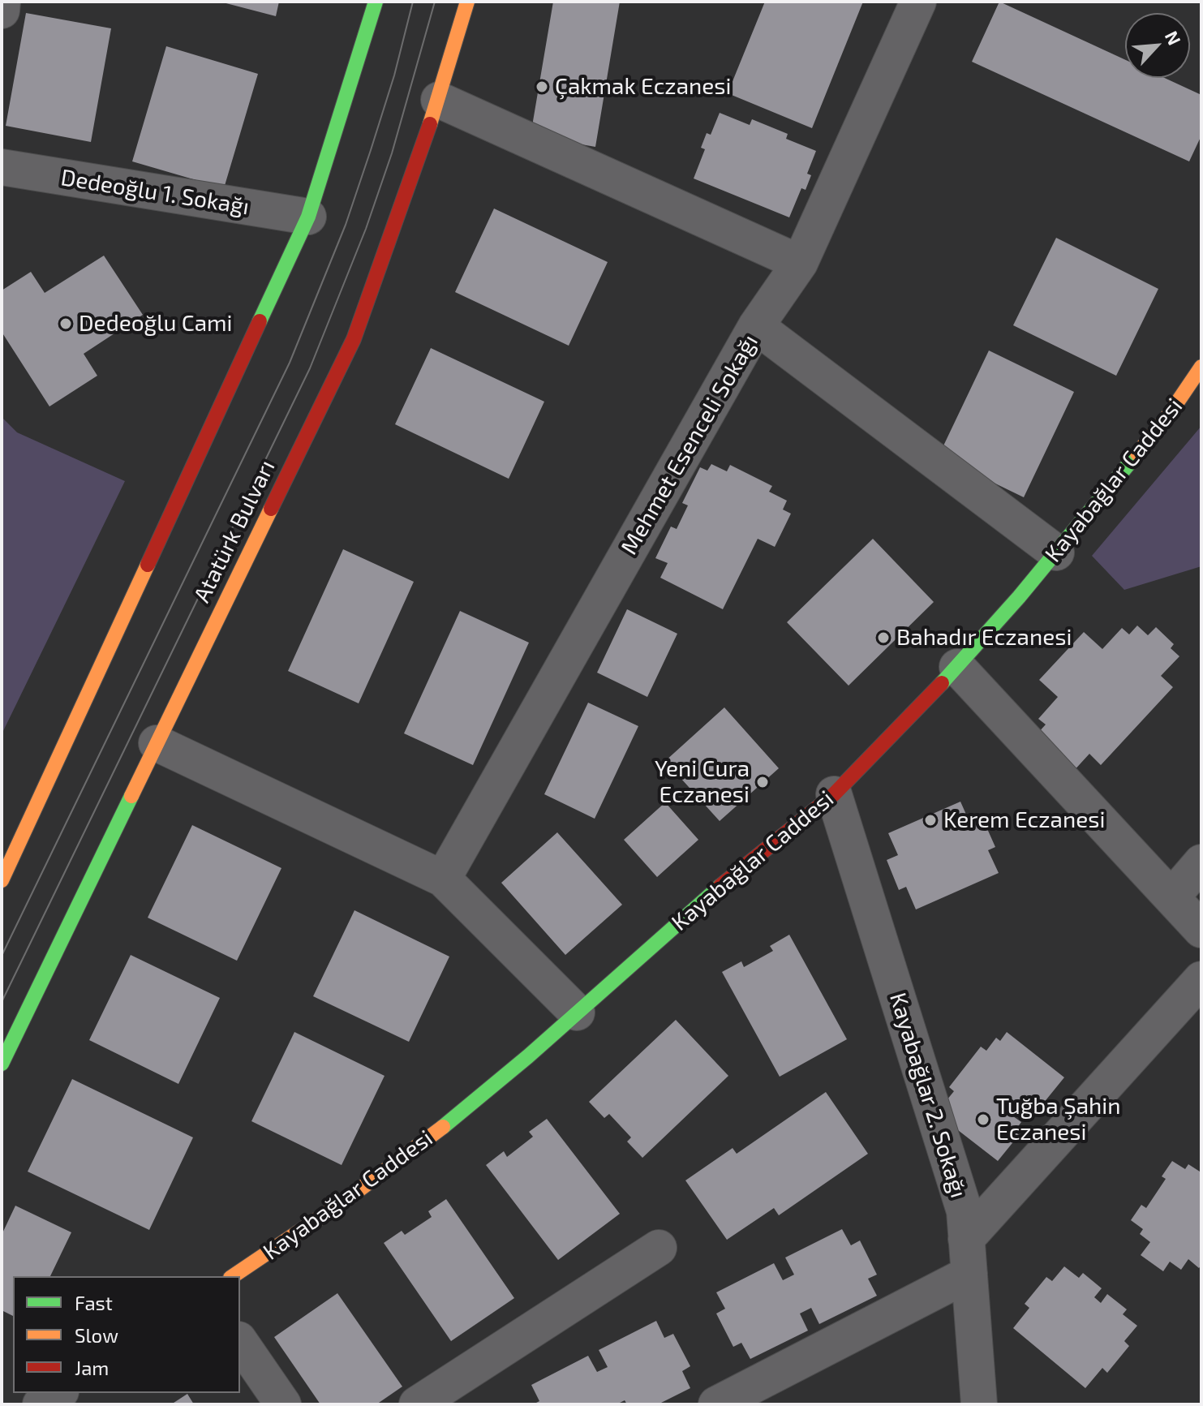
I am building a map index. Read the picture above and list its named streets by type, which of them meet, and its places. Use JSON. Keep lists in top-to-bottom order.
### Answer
{
  "streets": {
    "main road": ["Kayabağlar Caddesi", "Atatürk Bulvarı"],
    "street": ["Dedeoğlu 1. Sokağı", "Mehmet Esenceli Sokağı", "Kayabağlar 2. Sokağı"]
  },
  "crossings": [
    ["Kayabağlar Caddesi", "Kayabağlar 2. Sokağı"]
  ],
  "places": [
    "Çakmak Eczanesi",
    "Dedeoğlu Cami",
    "Bahadır Eczanesi",
    "Yeni Cura Eczanesi",
    "Kerem Eczanesi",
    "Tuğba Şahin Eczanesi"
  ],
  "legend": ["Fast", "Slow", "Jam"],
  "north": "top right"
}
